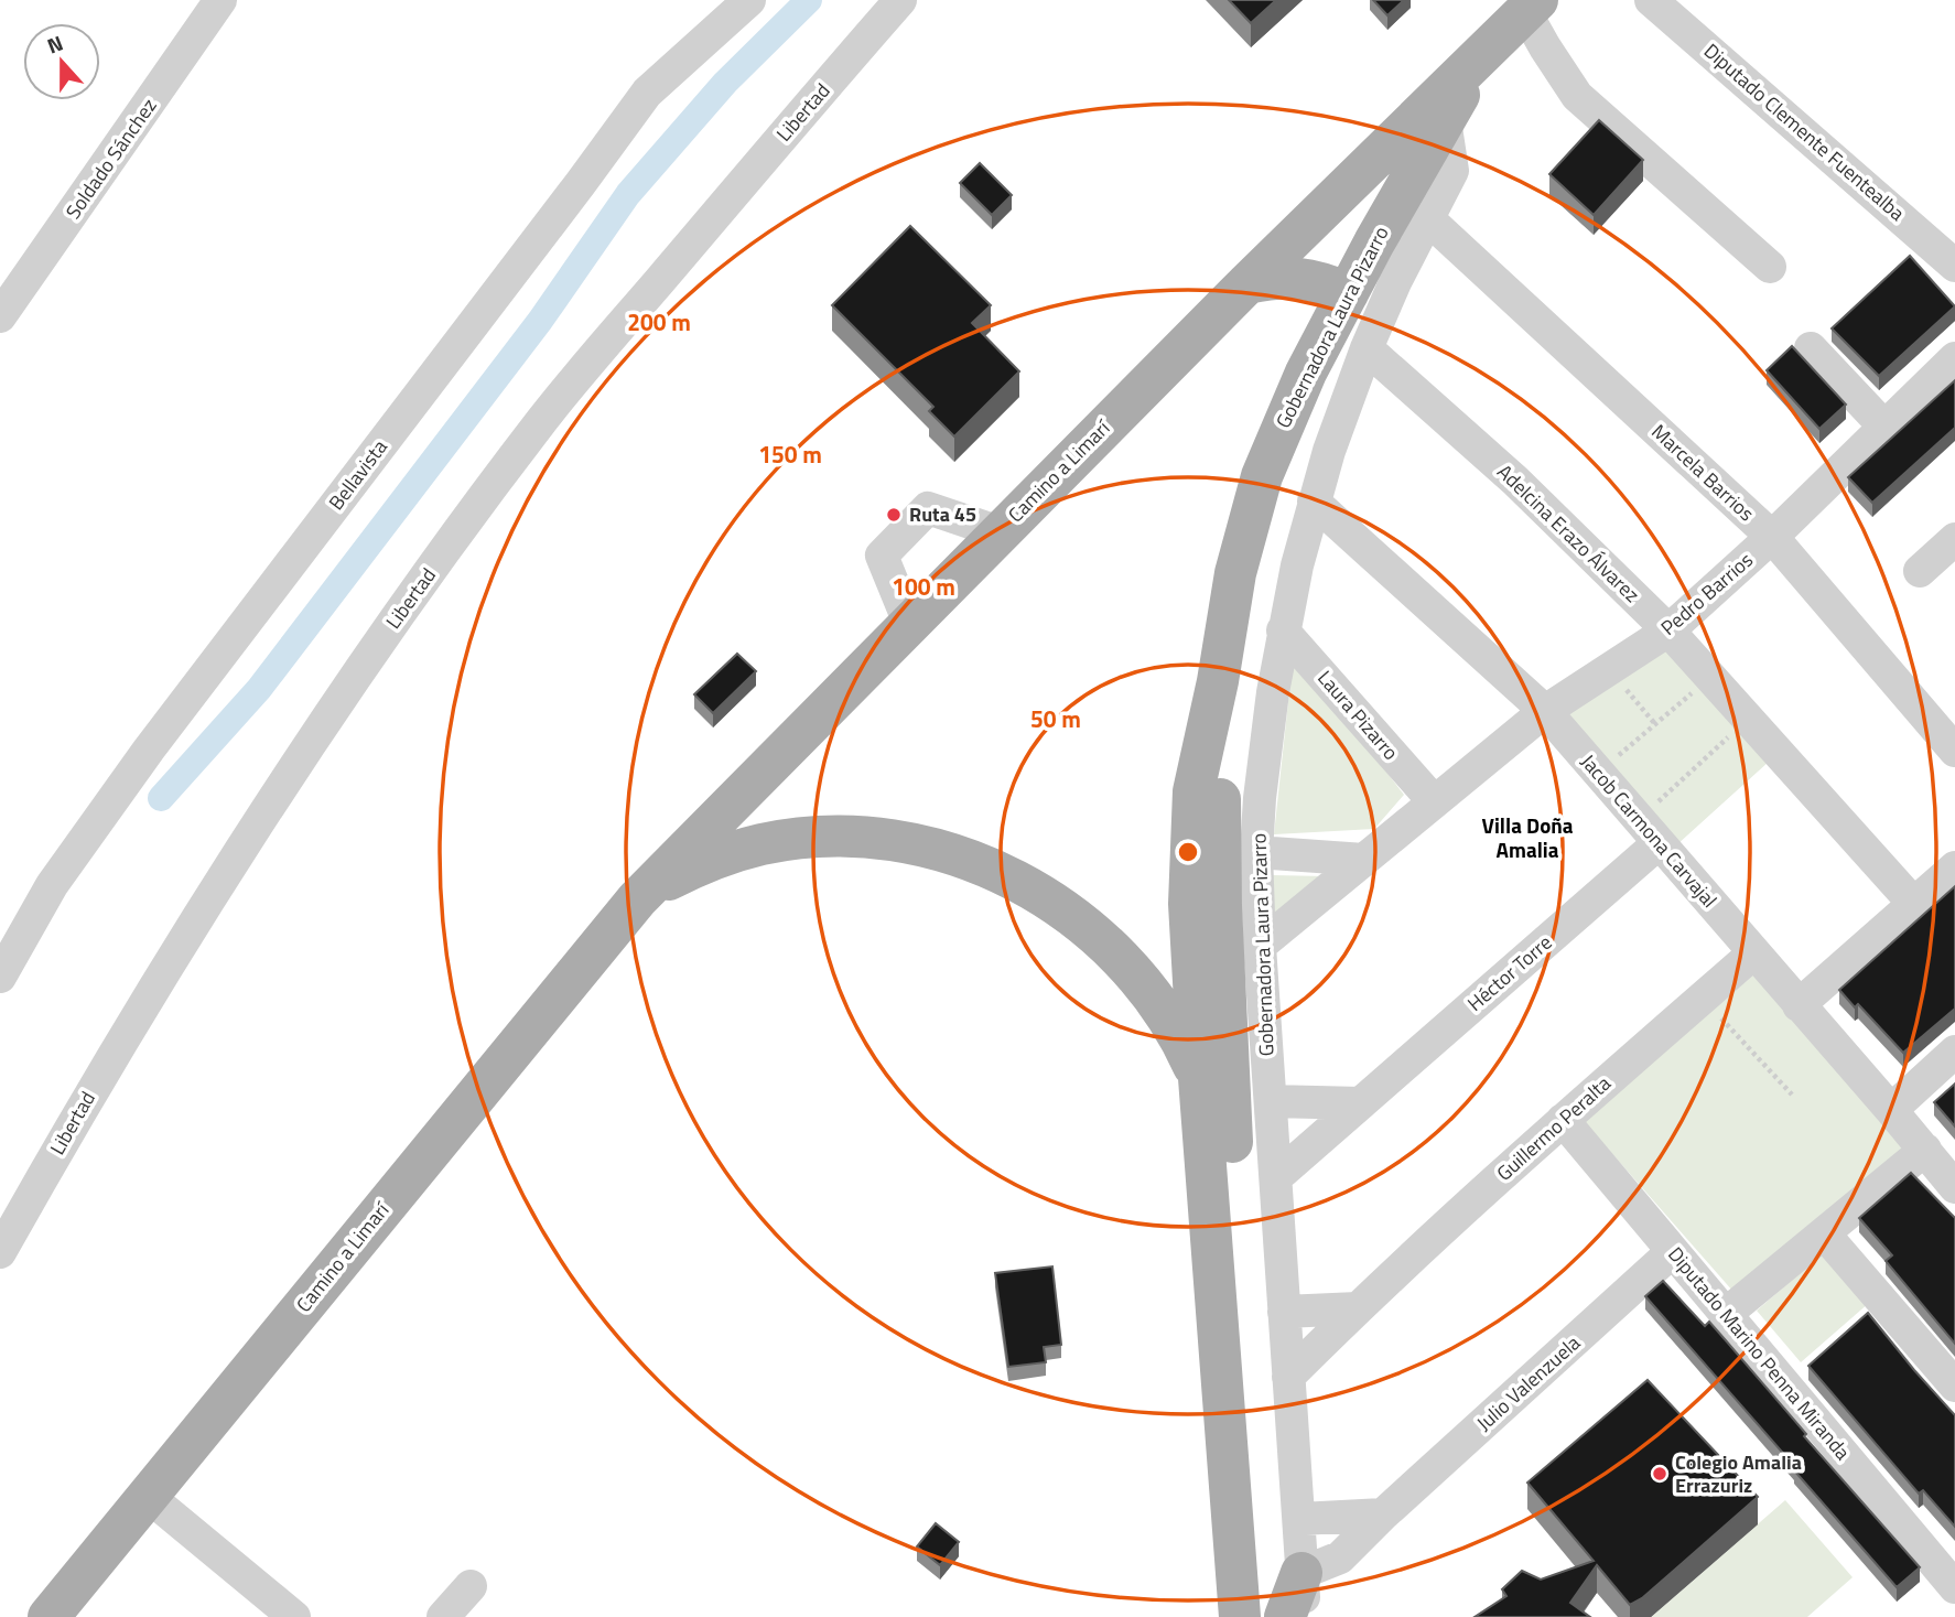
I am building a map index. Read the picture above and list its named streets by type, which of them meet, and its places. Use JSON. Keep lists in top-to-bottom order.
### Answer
{
  "streets": {
    "main road": ["Gobernadora Laura Pizarro", "Camino a Limarí"],
    "street": [
      "Libertad",
      "Diputado Clemente Fuentealba",
      "Soldado Sánchez",
      "Marcela Barrios",
      "Bellavista",
      "Adelcina Erazo Álvarez",
      "Pedro Barrios",
      "Laura Pizarro",
      "Jacob Carmona Carvajal",
      "Héctor Torre",
      "Guillermo Peralta",
      "Diputado Marino Penna Miranda",
      "Julio Valenzuela"
    ]
  },
  "crossings": [
    ["Gobernadora Laura Pizarro", "Camino a Limarí"],
    ["Gobernadora Laura Pizarro", "Marcela Barrios"],
    ["Gobernadora Laura Pizarro", "Adelcina Erazo Álvarez"],
    ["Gobernadora Laura Pizarro", "Pedro Barrios"],
    ["Gobernadora Laura Pizarro", "Laura Pizarro"],
    ["Gobernadora Laura Pizarro", "Jacob Carmona Carvajal"],
    ["Gobernadora Laura Pizarro", "Héctor Torre"],
    ["Gobernadora Laura Pizarro", "Guillermo Peralta"],
    ["Gobernadora Laura Pizarro", "Julio Valenzuela"],
    ["Marcela Barrios", "Pedro Barrios"],
    ["Adelcina Erazo Álvarez", "Pedro Barrios"],
    ["Pedro Barrios", "Laura Pizarro"],
    ["Pedro Barrios", "Jacob Carmona Carvajal"],
    ["Jacob Carmona Carvajal", "Héctor Torre"],
    ["Jacob Carmona Carvajal", "Guillermo Peralta"],
    ["Guillermo Peralta", "Diputado Marino Penna Miranda"],
    ["Diputado Marino Penna Miranda", "Julio Valenzuela"]
  ],
  "districts": ["Villa Doña Amalia"],
  "places": ["Ruta 45", "Colegio Amalia Errazuriz"],
  "north": "top",
  "rings": [
    "200 m",
    "150 m",
    "100 m",
    "50 m"
  ]
}
